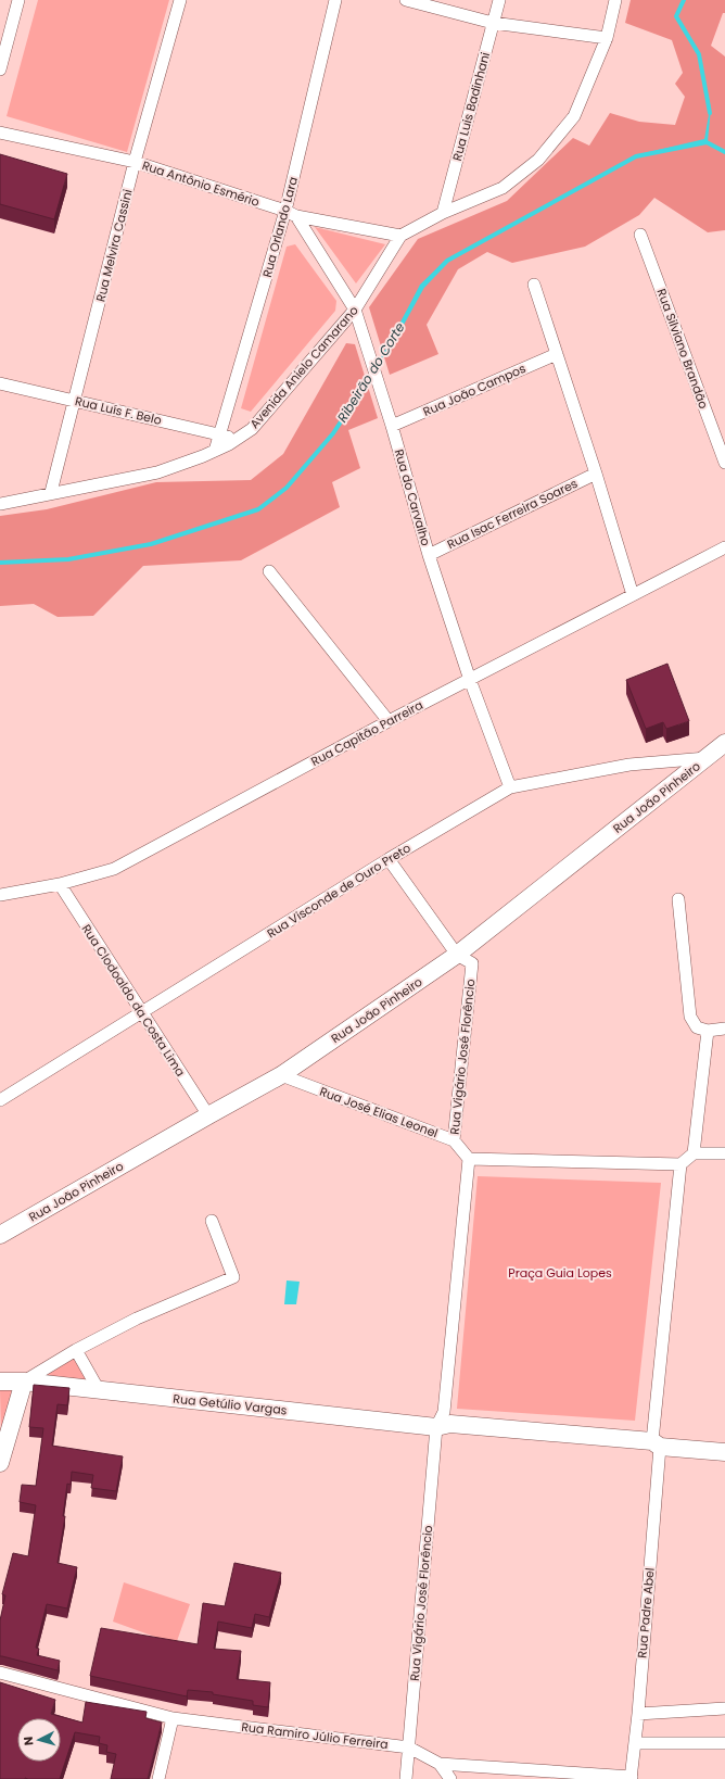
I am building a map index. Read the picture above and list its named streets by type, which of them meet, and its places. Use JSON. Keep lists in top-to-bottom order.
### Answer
{
  "streets": {
    "street": [
      "Rua Luis Badinhani",
      "Rua Antônio Esmério",
      "Rua Orlando Lara",
      "Rua Melvira Cassini",
      "Rua Silviano Brandão",
      "Avenida Anielo Camarano",
      "Rua João Campos",
      "Rua Luís F. Belo",
      "Rua do Carvalho",
      "Rua Isac Ferreira Soares",
      "Rua Capitão Parreira",
      "Rua João Pinheiro",
      "Rua Visconde de Ouro Preto",
      "Rua Clodoaldo da Costa Lima",
      "Rua Vigário José Florêncio",
      "Rua José Elias Leonel",
      "Rua Getúlio Vargas",
      "Rua Padre Abel",
      "Rua Ramiro Júlio Ferreira"
    ]
  },
  "crossings": [
    ["Rua Luis Badinhani", "Avenida Anielo Camarano"],
    ["Rua Antônio Esmério", "Rua Orlando Lara"],
    ["Rua Antônio Esmério", "Rua Melvira Cassini"],
    ["Rua Antônio Esmério", "Avenida Anielo Camarano"],
    ["Rua Antônio Esmério", "Rua do Carvalho"],
    ["Rua Orlando Lara", "Avenida Anielo Camarano"],
    ["Rua Orlando Lara", "Rua Luís F. Belo"],
    ["Rua Orlando Lara", "Rua do Carvalho"],
    ["Rua Melvira Cassini", "Avenida Anielo Camarano"],
    ["Rua Melvira Cassini", "Rua Luís F. Belo"],
    ["Avenida Anielo Camarano", "Rua Luís F. Belo"],
    ["Avenida Anielo Camarano", "Rua do Carvalho"],
    ["Rua João Campos", "Rua do Carvalho"],
    ["Rua do Carvalho", "Rua Isac Ferreira Soares"],
    ["Rua do Carvalho", "Rua Capitão Parreira"],
    ["Rua do Carvalho", "Rua Visconde de Ouro Preto"],
    ["Rua Capitão Parreira", "Rua Clodoaldo da Costa Lima"],
    ["Rua João Pinheiro", "Rua Visconde de Ouro Preto"],
    ["Rua João Pinheiro", "Rua Clodoaldo da Costa Lima"],
    ["Rua João Pinheiro", "Rua Vigário José Florêncio"],
    ["Rua João Pinheiro", "Rua José Elias Leonel"],
    ["Rua Visconde de Ouro Preto", "Rua Clodoaldo da Costa Lima"],
    ["Rua Vigário José Florêncio", "Rua José Elias Leonel"],
    ["Rua Vigário José Florêncio", "Rua Getúlio Vargas"],
    ["Rua Vigário José Florêncio", "Rua Ramiro Júlio Ferreira"],
    ["Rua Padre Abel", "Rua Ramiro Júlio Ferreira"]
  ],
  "water": ["Ribeirão do Corte"],
  "parks": ["Praça Guia Lopes"],
  "north": "left"
}
